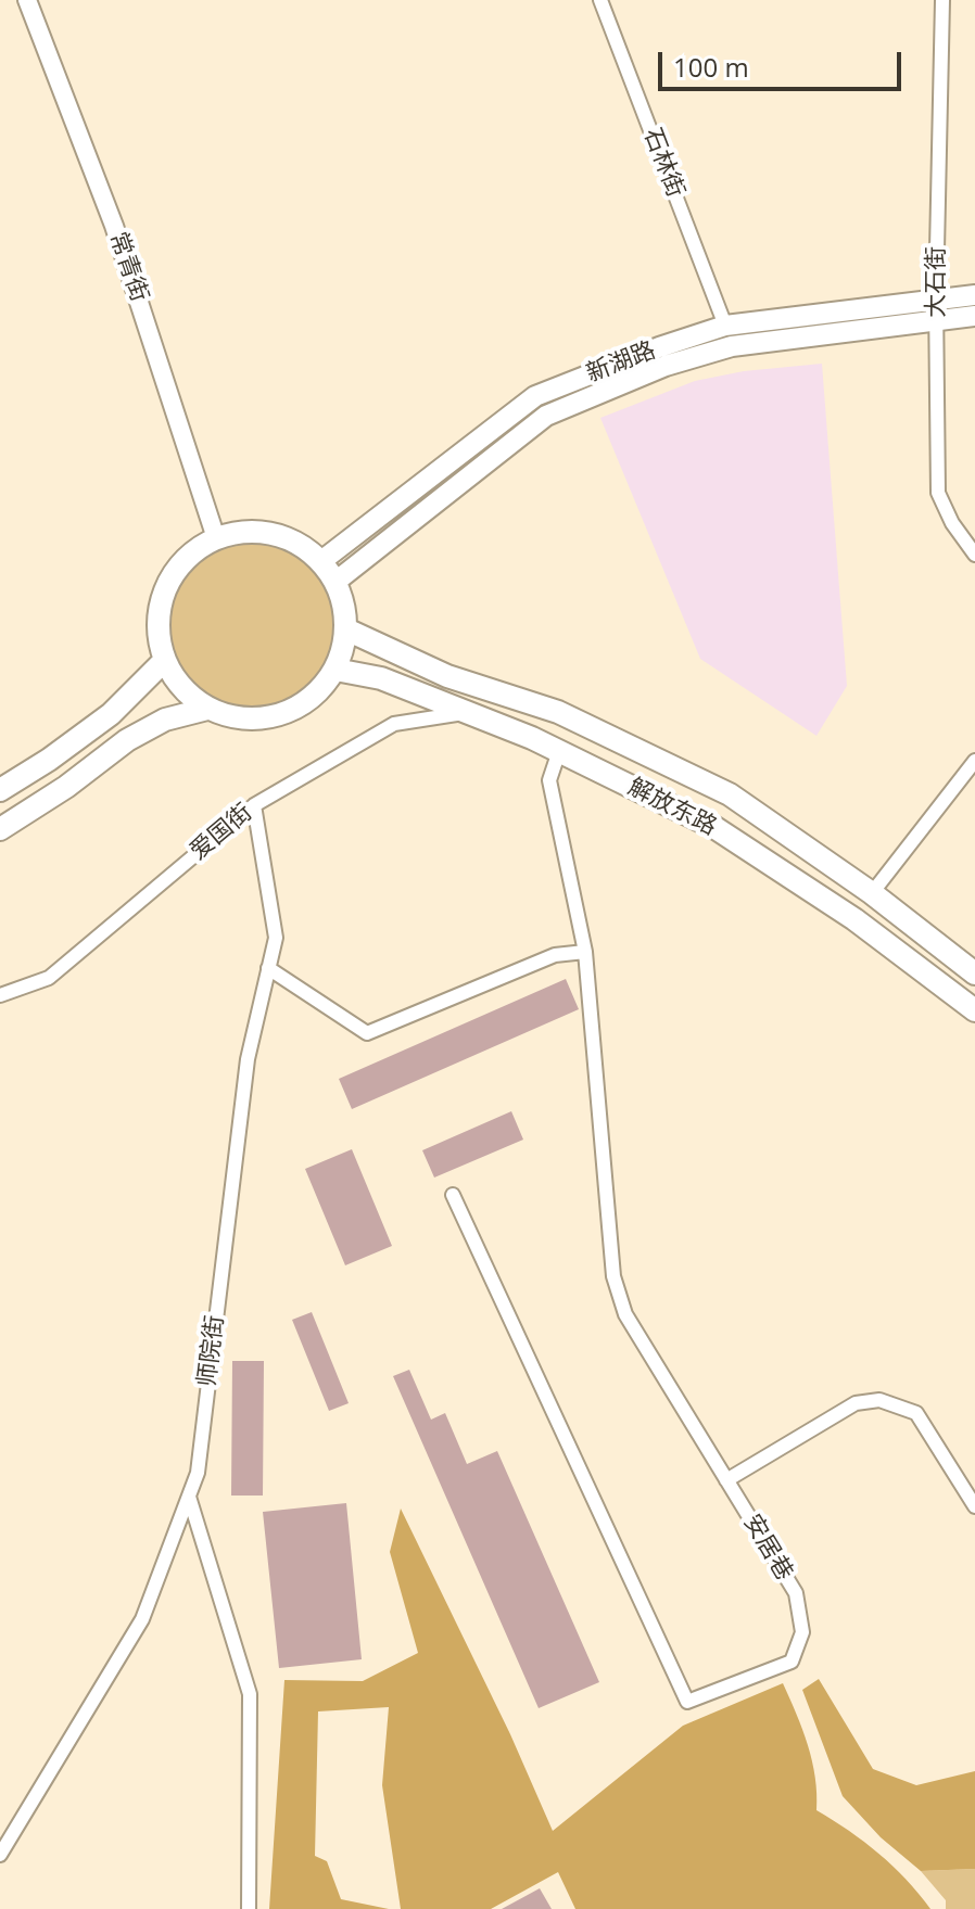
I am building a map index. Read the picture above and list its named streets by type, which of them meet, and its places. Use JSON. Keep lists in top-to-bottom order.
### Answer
{
  "streets": {
    "main road": ["新湖路", "解放东路"],
    "street": [
      "石林街",
      "常青街",
      "大石街",
      "爱国街",
      "师院街",
      "安居巷"
    ]
  },
  "crossings": [
    ["石林街", "新湖路"],
    ["常青街", "新湖路"],
    ["常青街", "解放东路"],
    ["大石街", "新湖路"],
    ["新湖路", "解放东路"],
    ["解放东路", "爱国街"],
    ["解放东路", "安居巷"],
    ["爱国街", "师院街"]
  ],
  "scale_bar": "100 m"
}
